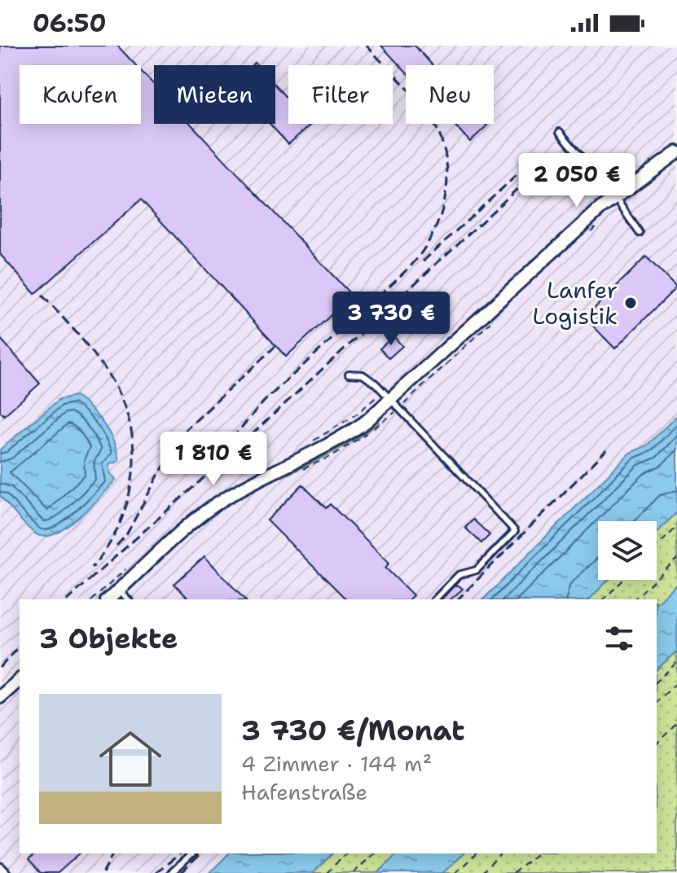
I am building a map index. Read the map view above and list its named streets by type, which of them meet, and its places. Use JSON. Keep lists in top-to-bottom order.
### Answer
{
  "places": ["Lanfer Logistik"],
  "page": {
    "status": "06:50",
    "chip": [
      "Kaufen",
      "Mieten",
      "Filter",
      "Neu"
    ],
    "price": ["2 050 €", "3 730 €", "1 810 €"],
    "heading": "3 Objekte",
    "list": [
      {
        "name": "3 730 €/Monat",
        "note": "4 Zimmer · 144 m² · Hafenstraße"
      }
    ]
  }
}
